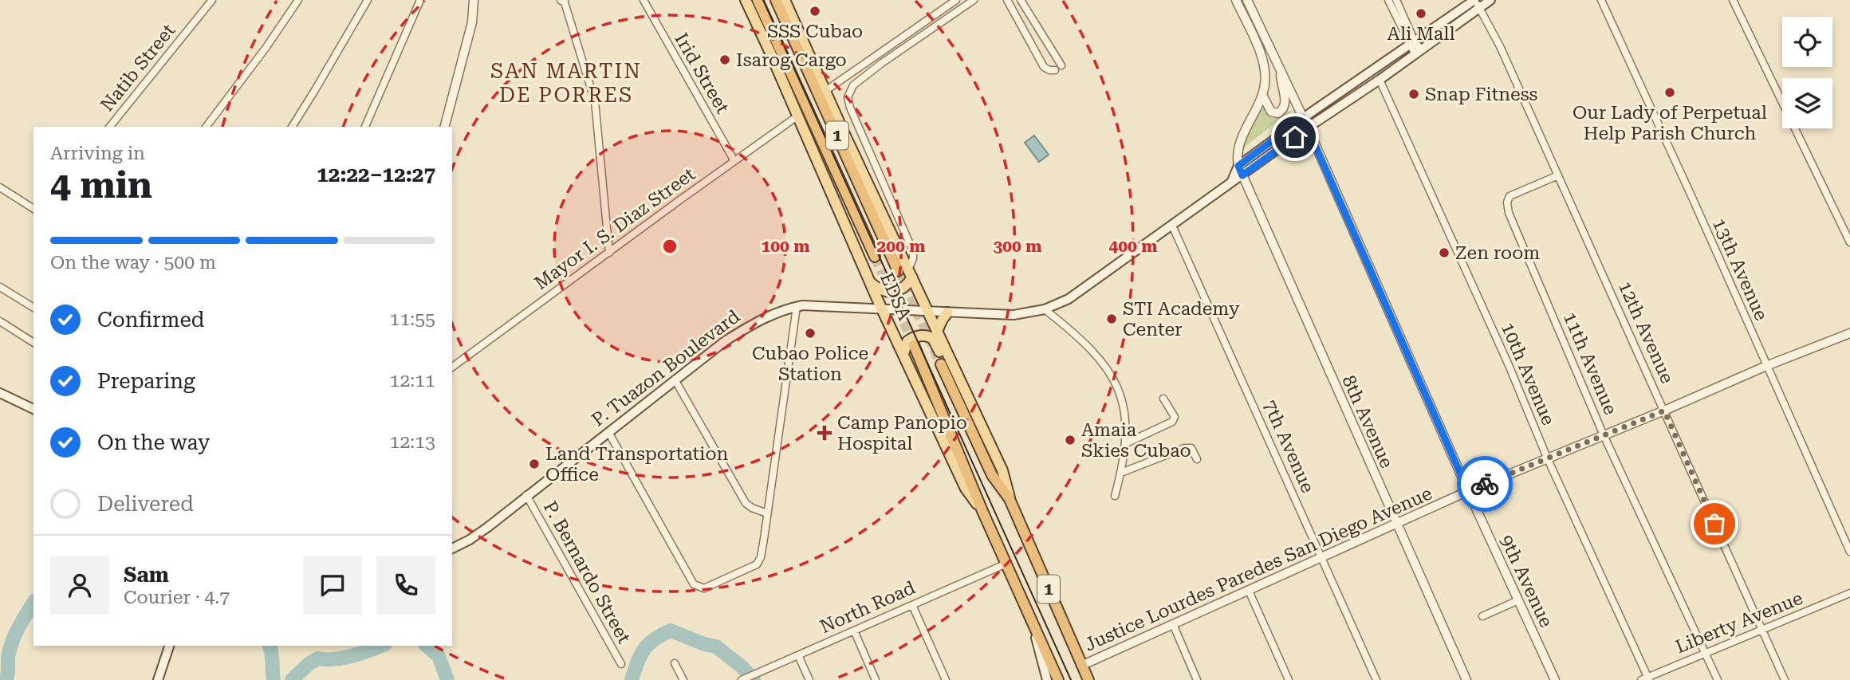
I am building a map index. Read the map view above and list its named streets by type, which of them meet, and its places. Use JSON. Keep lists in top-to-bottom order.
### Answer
{
  "streets": {
    "highway": ["1", "EDSA"],
    "main road": ["P. Tuazon Boulevard"],
    "street": [
      "Natib Street",
      "Irid Street",
      "Mayor I. S. Diaz Street",
      "13th Avenue",
      "12th Avenue",
      "11th Avenue",
      "10th Avenue",
      "8th Avenue",
      "7th Avenue",
      "Justice Lourdes Paredes San Diego Avenue",
      "P. Bernardo Street",
      "9th Avenue",
      "North Road",
      "Liberty Avenue"
    ]
  },
  "crossings": [
    ["Irid Street", "Mayor I. S. Diaz Street"],
    ["Mayor I. S. Diaz Street", "EDSA"],
    ["13th Avenue", "Justice Lourdes Paredes San Diego Avenue"],
    ["EDSA", "P. Tuazon Boulevard"],
    ["EDSA", "Justice Lourdes Paredes San Diego Avenue"],
    ["EDSA", "North Road"],
    ["12th Avenue", "11th Avenue"],
    ["12th Avenue", "P. Tuazon Boulevard"],
    ["12th Avenue", "Justice Lourdes Paredes San Diego Avenue"],
    ["12th Avenue", "Liberty Avenue"],
    ["11th Avenue", "Justice Lourdes Paredes San Diego Avenue"],
    ["11th Avenue", "Liberty Avenue"],
    ["P. Tuazon Boulevard", "10th Avenue"],
    ["P. Tuazon Boulevard", "8th Avenue"],
    ["P. Tuazon Boulevard", "7th Avenue"],
    ["P. Tuazon Boulevard", "P. Bernardo Street"],
    ["P. Tuazon Boulevard", "9th Avenue"],
    ["10th Avenue", "Justice Lourdes Paredes San Diego Avenue"],
    ["10th Avenue", "Liberty Avenue"],
    ["8th Avenue", "Justice Lourdes Paredes San Diego Avenue"],
    ["7th Avenue", "Justice Lourdes Paredes San Diego Avenue"],
    ["Justice Lourdes Paredes San Diego Avenue", "9th Avenue"]
  ],
  "districts": ["SAN MARTIN DE PORRES"],
  "places": {
    "other": [
      "SSS Cubao",
      "Ali Mall",
      "Isarog Cargo",
      "Our Lady of Perpetual Help Parish Church",
      "Snap Fitness",
      "Zen room",
      "STI Academy Center",
      "Cubao Police Station",
      "Amaia Skies Cubao",
      "Land Transportation Office"
    ],
    "health": ["Camp Panopio Hospital"]
  },
  "page": {
    "heading": ["4 min", "Arriving in", "12:22–12:27"],
    "panel": ["Sam", "Courier · 4.7"],
    "bar": "On the way · 500 m",
    "list": [
      ["Confirmed", "11:55"],
      ["Preparing", "12:11"],
      ["On the way", "12:13"],
      "Delivered"
    ]
  },
  "rings": [
    "100 m",
    "200 m",
    "300 m",
    "400 m"
  ]
}
